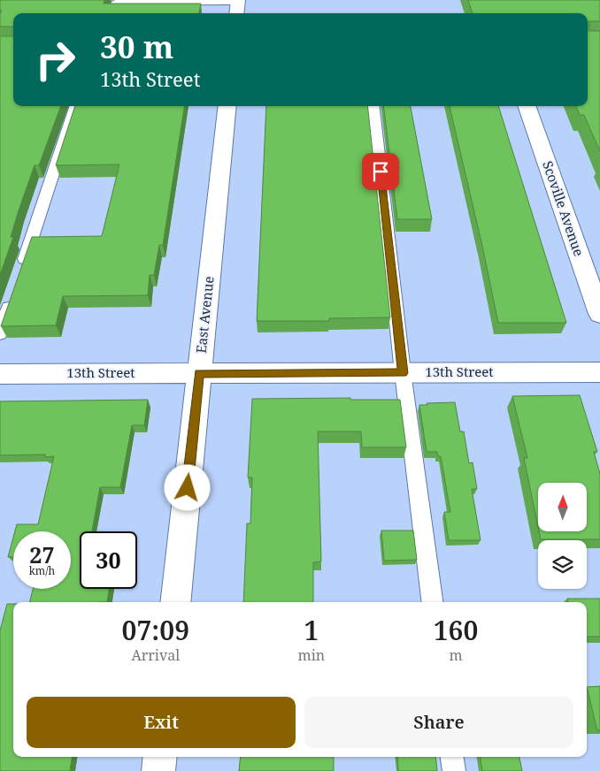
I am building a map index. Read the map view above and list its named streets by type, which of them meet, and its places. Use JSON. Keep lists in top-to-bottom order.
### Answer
{
  "streets": {
    "street": ["Scoville Avenue", "East Avenue", "13th Street"]
  },
  "crossings": [
    ["East Avenue", "13th Street"]
  ],
  "north": "top",
  "page": {
    "turn": ["30 m", "13th Street"],
    "speed": "27 km/h",
    "limit": "30",
    "eta": [
      "07:09",
      "Arrival",
      "1",
      "min",
      "160",
      "m"
    ],
    "buttons": ["Exit", "Share"]
  }
}
